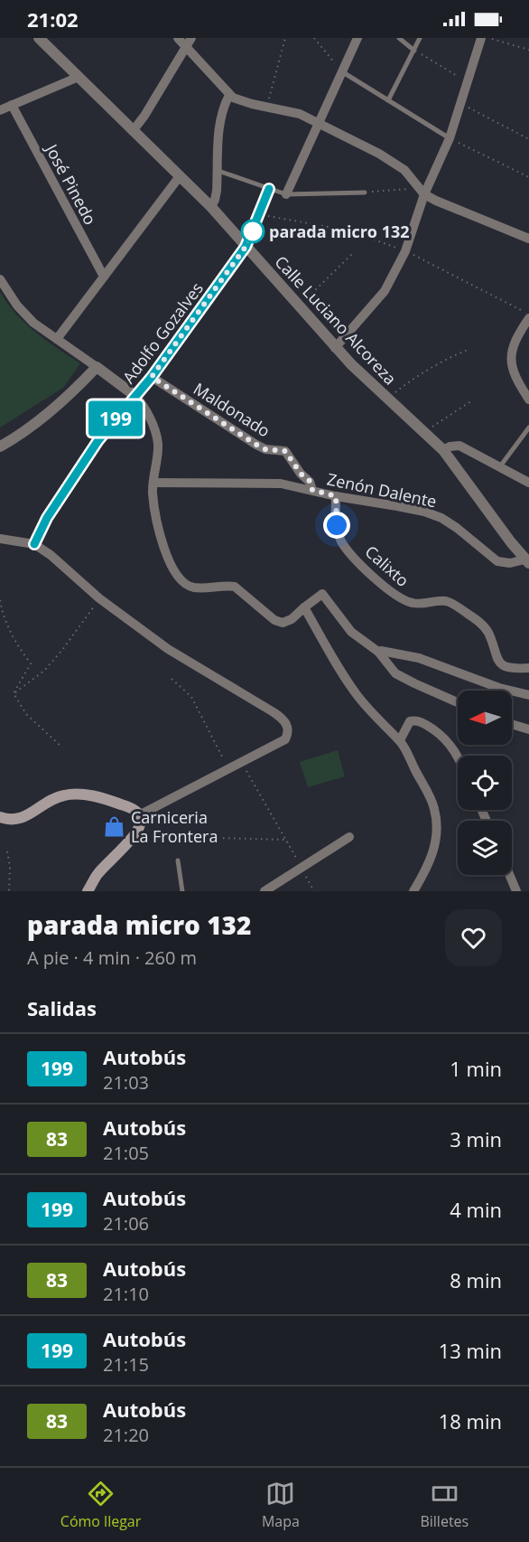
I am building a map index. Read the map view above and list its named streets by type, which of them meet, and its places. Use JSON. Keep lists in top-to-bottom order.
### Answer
{
  "streets": {
    "street": [
      "José Pinedo",
      "Calle Luciano Alcoreza",
      "Adolfo Gozalves",
      "Maldonado",
      "Zenón Dalente",
      "Calixto"
    ]
  },
  "crossings": [
    ["Calle Luciano Alcoreza", "Adolfo Gozalves"],
    ["Calle Luciano Alcoreza", "Zenón Dalente"],
    ["Adolfo Gozalves", "Maldonado"],
    ["Maldonado", "Zenón Dalente"],
    ["Zenón Dalente", "Calixto"]
  ],
  "places": {
    "other": ["parada micro 132"],
    "shop": ["Carniceria La Frontera"]
  },
  "lines": ["bus line 199"],
  "north": "left",
  "page": {
    "status": "21:02",
    "on_map": "199",
    "heading": [
      ["parada micro 132", "A pie · 4 min · 260 m"],
      "Salidas"
    ],
    "list": [
      {
        "mark": "199",
        "name": "Autobús",
        "note": "21:03",
        "value": "1 min"
      },
      {
        "mark": "83",
        "name": "Autobús",
        "note": "21:05",
        "value": "3 min"
      },
      {
        "mark": "199",
        "name": "Autobús",
        "note": "21:06",
        "value": "4 min"
      },
      {
        "mark": "83",
        "name": "Autobús",
        "note": "21:10",
        "value": "8 min"
      },
      {
        "mark": "199",
        "name": "Autobús",
        "note": "21:15",
        "value": "13 min"
      },
      {
        "mark": "83",
        "name": "Autobús",
        "note": "21:20",
        "value": "18 min"
      }
    ],
    "tabs": ["Cómo llegar", "Mapa", "Billetes"]
  }
}
